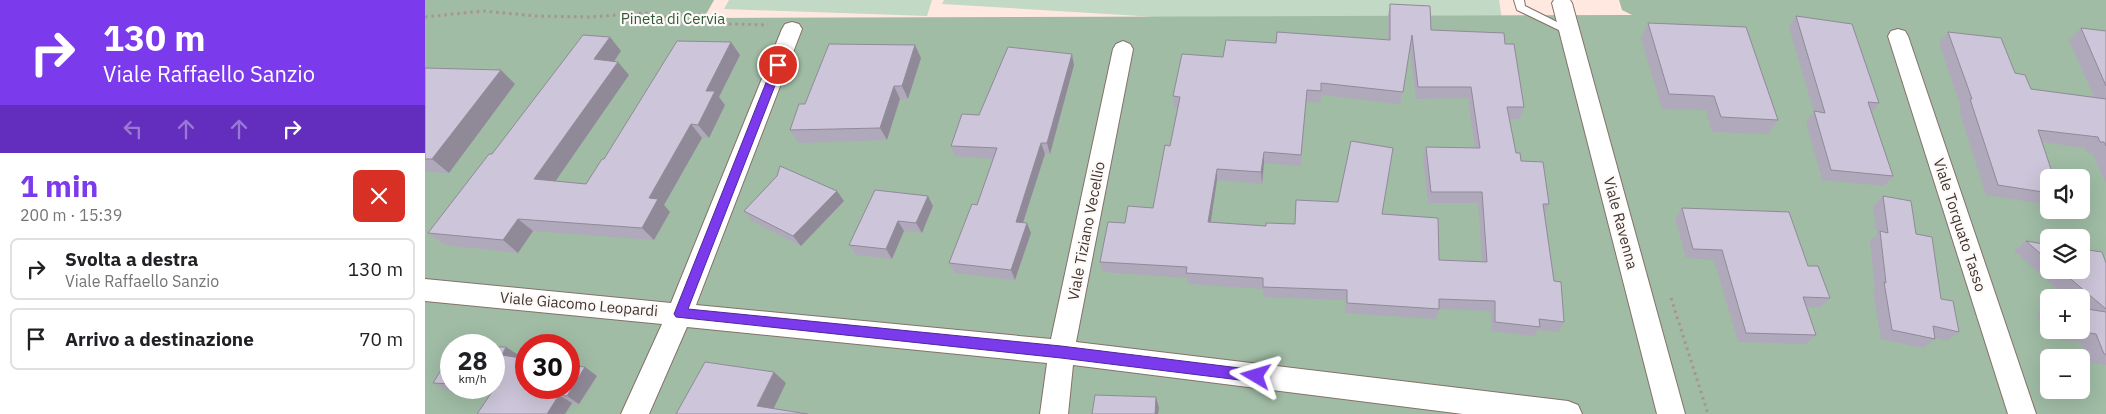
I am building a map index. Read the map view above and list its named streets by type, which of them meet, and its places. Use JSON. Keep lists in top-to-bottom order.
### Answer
{
  "streets": {
    "street": [
      "Viale Ravenna",
      "Viale Torquato Tasso",
      "Viale Tiziano Vecellio",
      "Viale Giacomo Leopardi"
    ]
  },
  "crossings": [
    ["Viale Tiziano Vecellio", "Viale Giacomo Leopardi"]
  ],
  "parks": ["Pineta di Cervia"],
  "page": {
    "turn": ["130 m", "Viale Raffaello Sanzio"],
    "heading": ["1 min", "200 m · 15:39"],
    "map_buttons": ["+", "−"],
    "list": [
      {
        "name": "Svolta a destra",
        "note": "Viale Raffaello Sanzio",
        "value": "130 m"
      },
      {
        "name": "Arrivo a destinazione",
        "value": "70 m"
      }
    ],
    "speed": "28 km/h",
    "limit": "30"
  }
}
